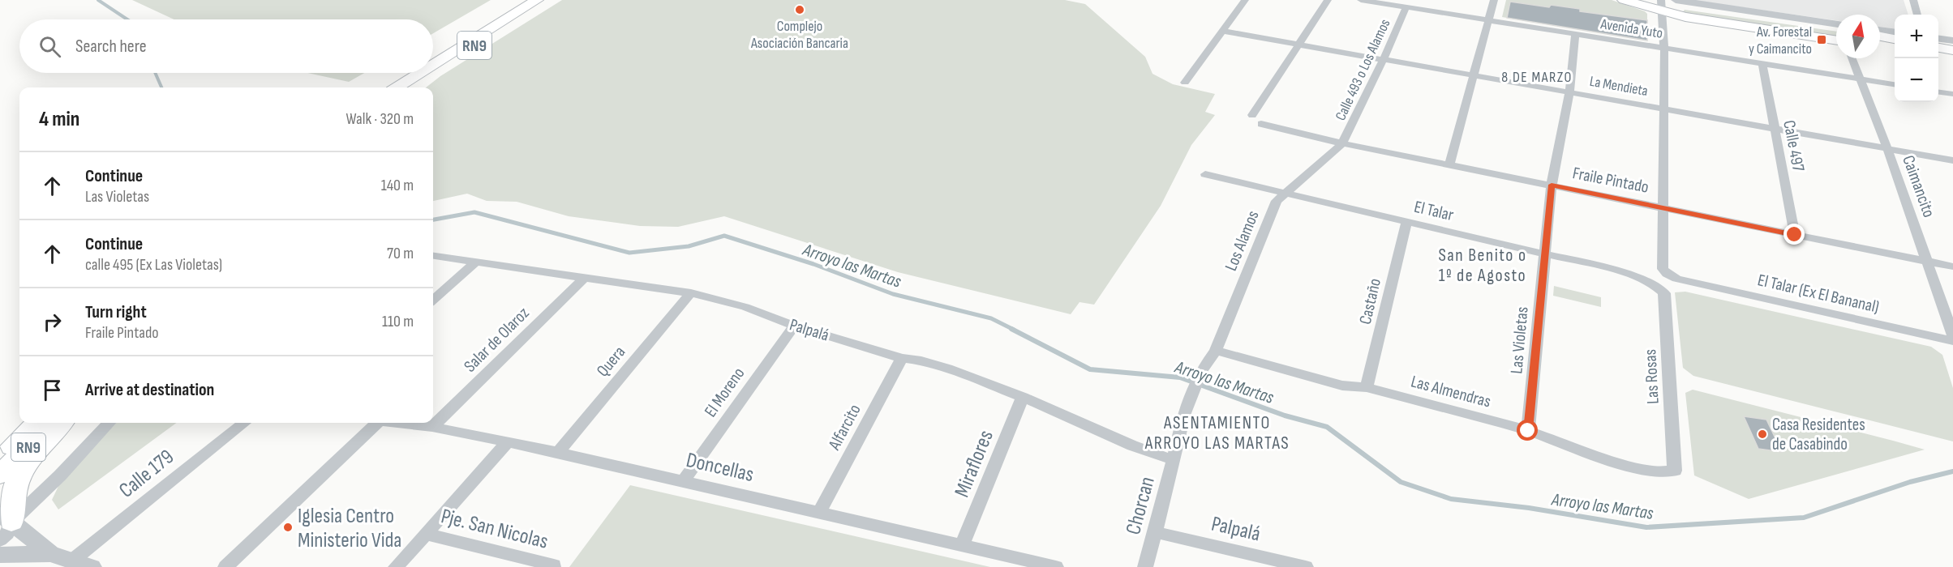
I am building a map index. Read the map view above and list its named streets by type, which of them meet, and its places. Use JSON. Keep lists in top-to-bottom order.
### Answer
{
  "streets": {
    "main road": ["RN9"],
    "street": [
      "Avenida Yuto",
      "Calle 493 o Los Alamos",
      "La Mendieta",
      "Calle 497",
      "Fraile Pintado",
      "Caimancito",
      "El Talar",
      "Los Alamos",
      "El Talar (Ex El Bananal)",
      "Castaño",
      "Palpalá",
      "Salar de Olaroz",
      "Las Violetas",
      "Quera",
      "Las Rosas",
      "Las Almendras",
      "El Moreno",
      "Alfarcito",
      "Miraflores",
      "Doncellas",
      "Calle 179",
      "Chorcan",
      "Pje. San Nicolas"
    ]
  },
  "crossings": [
    ["Avenida Yuto", "Calle 493 o Los Alamos"],
    ["Avenida Yuto", "Calle 497"],
    ["Avenida Yuto", "Caimancito"],
    ["Avenida Yuto", "Las Violetas"],
    ["Calle 493 o Los Alamos", "La Mendieta"],
    ["Calle 493 o Los Alamos", "Fraile Pintado"],
    ["Calle 493 o Los Alamos", "Los Alamos"],
    ["La Mendieta", "Calle 497"],
    ["La Mendieta", "Caimancito"],
    ["La Mendieta", "Las Violetas"],
    ["Calle 497", "Fraile Pintado"],
    ["Fraile Pintado", "Caimancito"],
    ["Fraile Pintado", "Los Alamos"],
    ["Fraile Pintado", "El Talar (Ex El Bananal)"],
    ["Fraile Pintado", "Las Violetas"],
    ["El Talar", "Los Alamos"],
    ["El Talar", "Castaño"],
    ["El Talar", "Las Violetas"],
    ["El Talar", "Las Rosas"],
    ["Los Alamos", "Las Almendras"],
    ["Los Alamos", "Chorcan"],
    ["Castaño", "Las Almendras"],
    ["Palpalá", "Salar de Olaroz"],
    ["Palpalá", "Quera"],
    ["Palpalá", "El Moreno"],
    ["Palpalá", "Alfarcito"],
    ["Palpalá", "Miraflores"],
    ["Palpalá", "Chorcan"],
    ["Salar de Olaroz", "Doncellas"],
    ["Las Violetas", "Las Almendras"],
    ["Quera", "Doncellas"],
    ["Las Rosas", "Las Almendras"],
    ["El Moreno", "Doncellas"],
    ["Alfarcito", "Doncellas"],
    ["Miraflores", "Doncellas"]
  ],
  "districts": ["8 DE MARZO", "San Benito o 1º de Agosto", "ASENTAMIENTO ARROYO LAS MARTAS"],
  "water": ["Arroyo las Martas"],
  "places": {
    "other": ["Complejo Asociación Bancaria", "Casa Residentes de Casabindo", "Iglesia Centro Ministerio Vida"],
    "transit": ["Av. Forestal y Caimancito"]
  },
  "north": "top",
  "page": {
    "map_buttons": ["+", "−"],
    "search": "Search here",
    "heading": ["4 min", "Walk · 320 m"],
    "list": [
      ["Continue", "Las Violetas", "140 m"],
      ["Continue", "calle 495 (Ex Las Violetas)", "70 m"],
      ["Turn right", "Fraile Pintado", "110 m"],
      "Arrive at destination"
    ]
  }
}
